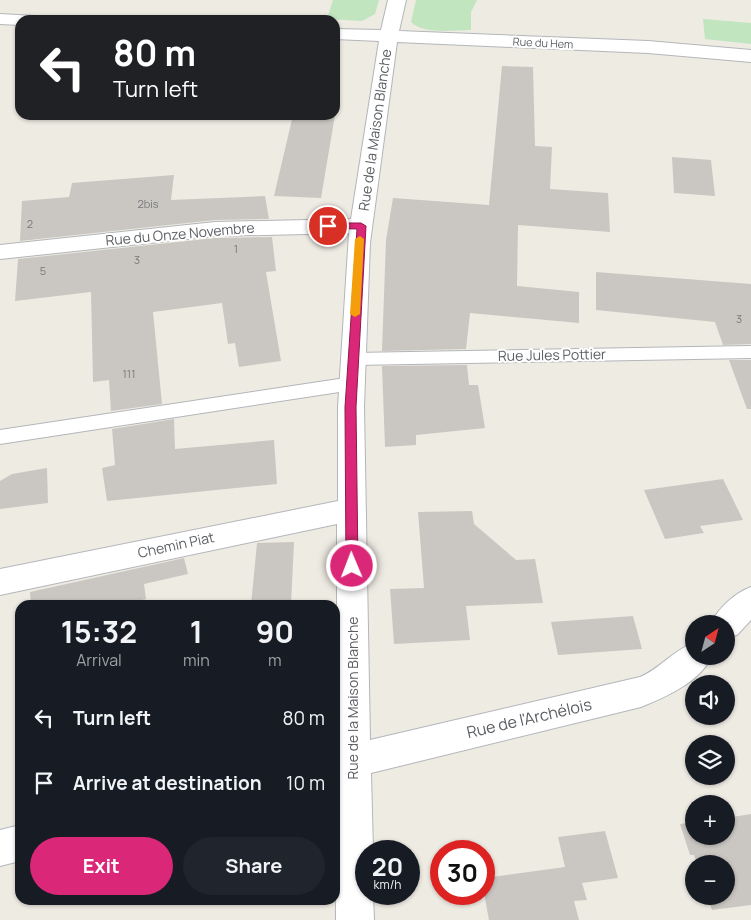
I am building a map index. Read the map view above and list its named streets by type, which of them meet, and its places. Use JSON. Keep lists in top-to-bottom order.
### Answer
{
  "streets": {
    "street": [
      "Rue du Hem",
      "Rue de la Maison Blanche",
      "Rue du Onze Novembre",
      "Chemin Piat",
      "Rue de l'Archélois"
    ],
    "lane": ["Rue Jules Pottier"]
  },
  "crossings": [
    ["Rue du Hem", "Rue de la Maison Blanche"],
    ["Rue de la Maison Blanche", "Rue du Onze Novembre"],
    ["Rue de la Maison Blanche", "Rue Jules Pottier"],
    ["Rue de la Maison Blanche", "Chemin Piat"],
    ["Rue de la Maison Blanche", "Rue de l'Archélois"]
  ],
  "house_numbers": [
    "2bis",
    "2",
    "1",
    "3",
    "5",
    "3",
    "111"
  ],
  "north": "top right",
  "page": {
    "turn": ["80 m", "Turn left"],
    "eta": [
      "15:32",
      "Arrival",
      "1",
      "min",
      "90",
      "m"
    ],
    "map_buttons": ["+", "−"],
    "list": [
      {
        "name": "Turn left",
        "value": "80 m"
      },
      {
        "name": "Arrive at destination",
        "value": "10 m"
      }
    ],
    "buttons": ["Exit", "Share"],
    "speed": "20 km/h",
    "limit": "30"
  }
}
